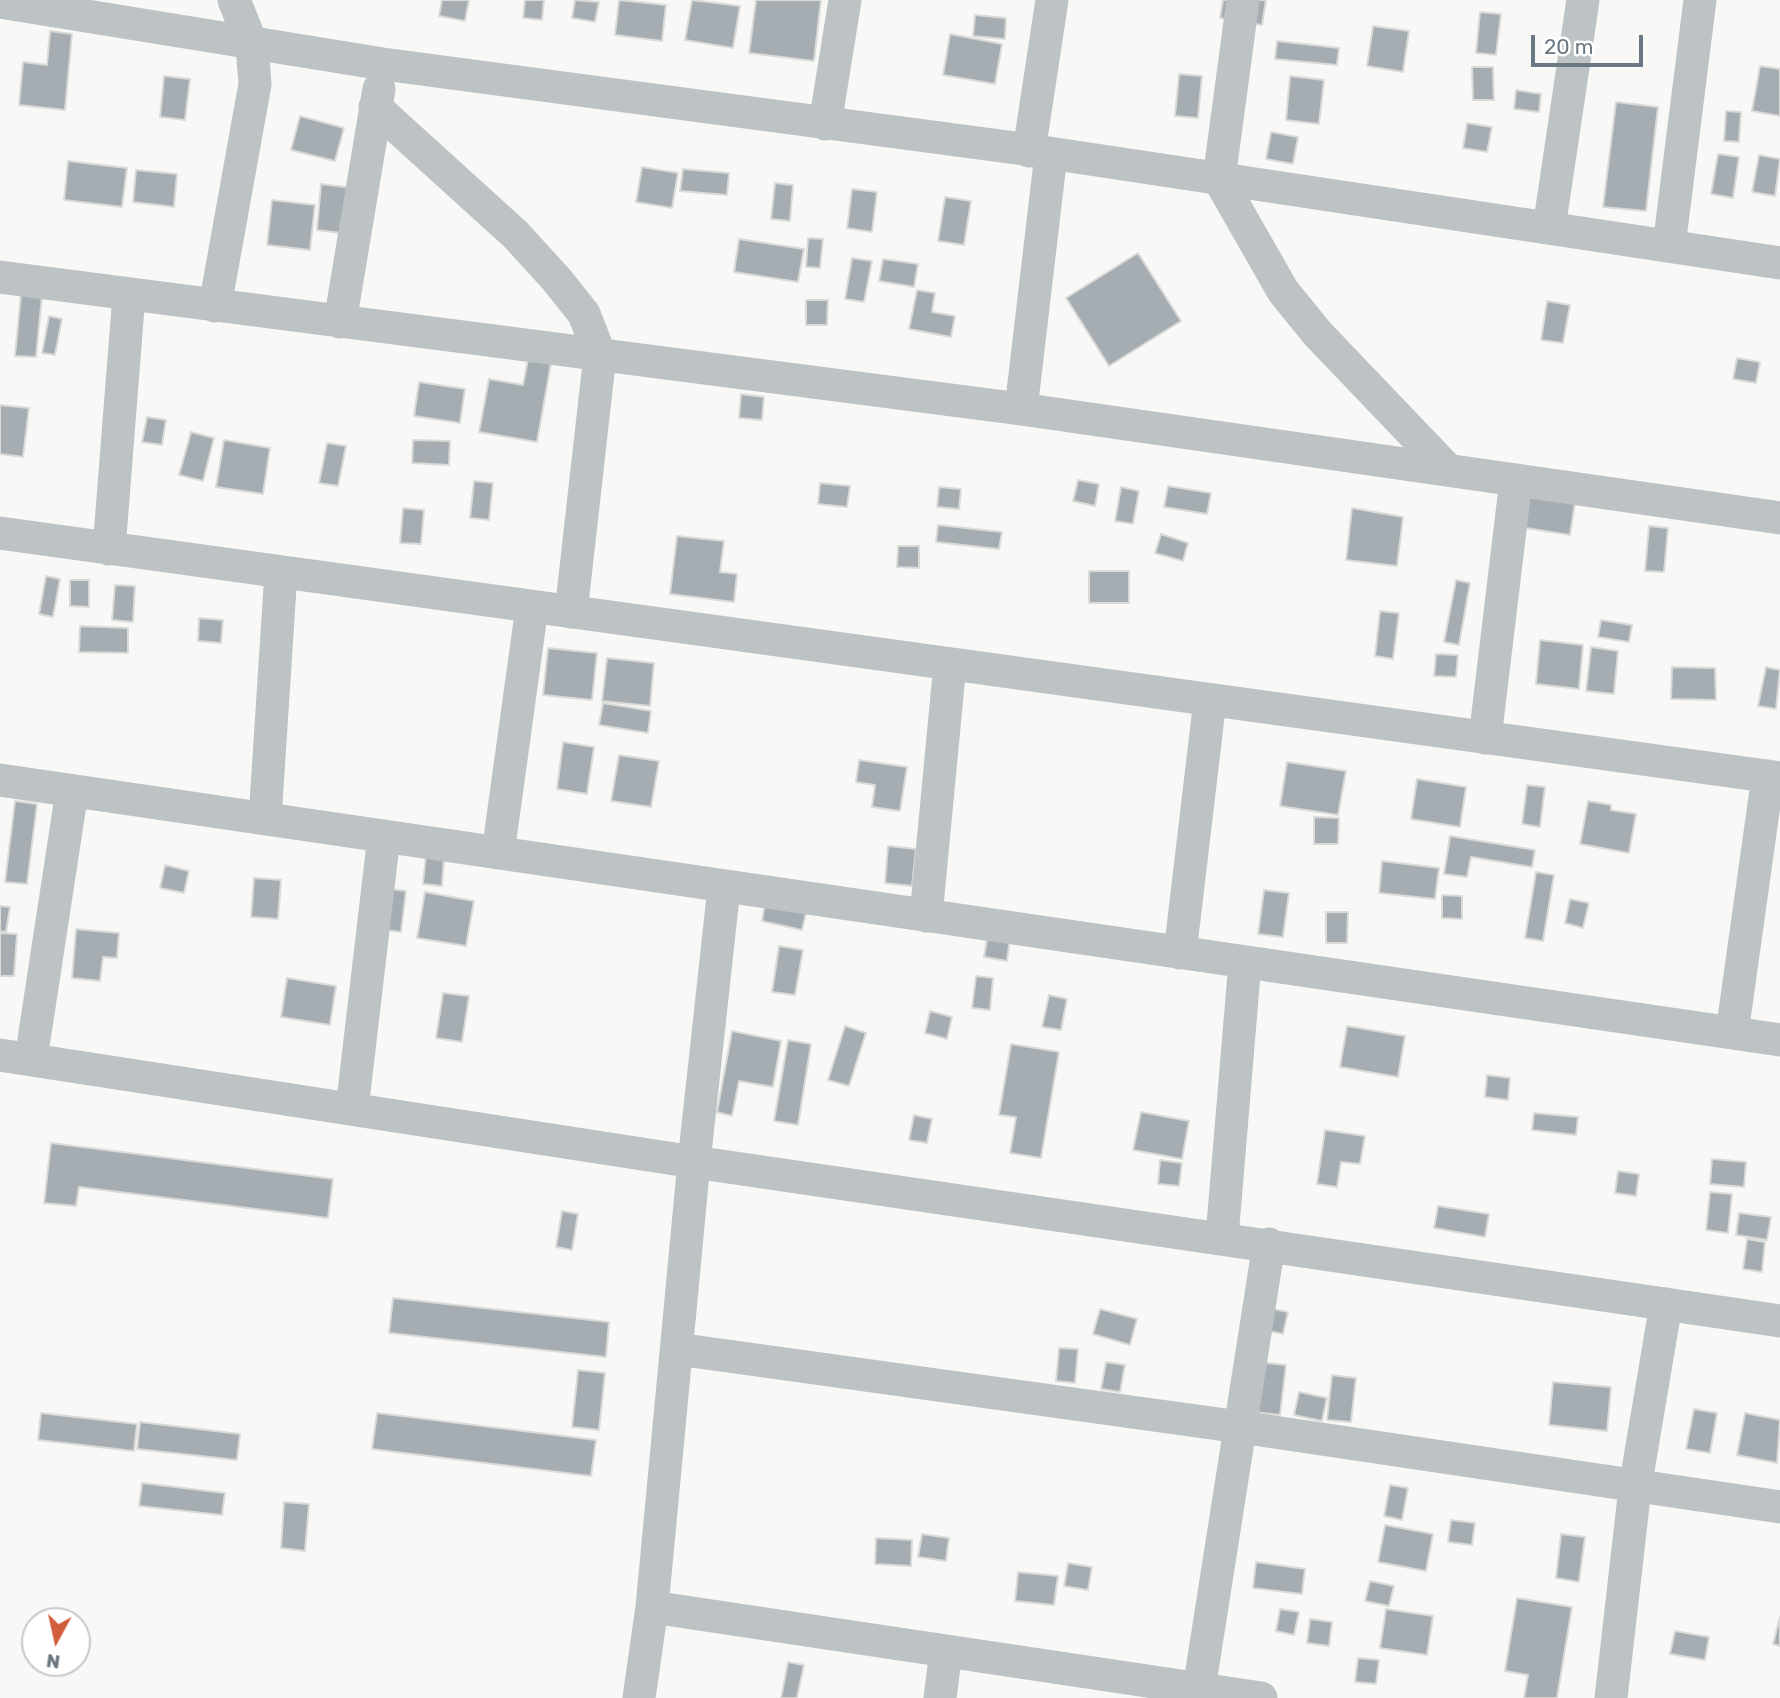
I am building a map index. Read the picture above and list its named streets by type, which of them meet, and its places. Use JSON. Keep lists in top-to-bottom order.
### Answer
{
  "scale_bar": "20 m",
  "north": "bottom"
}
